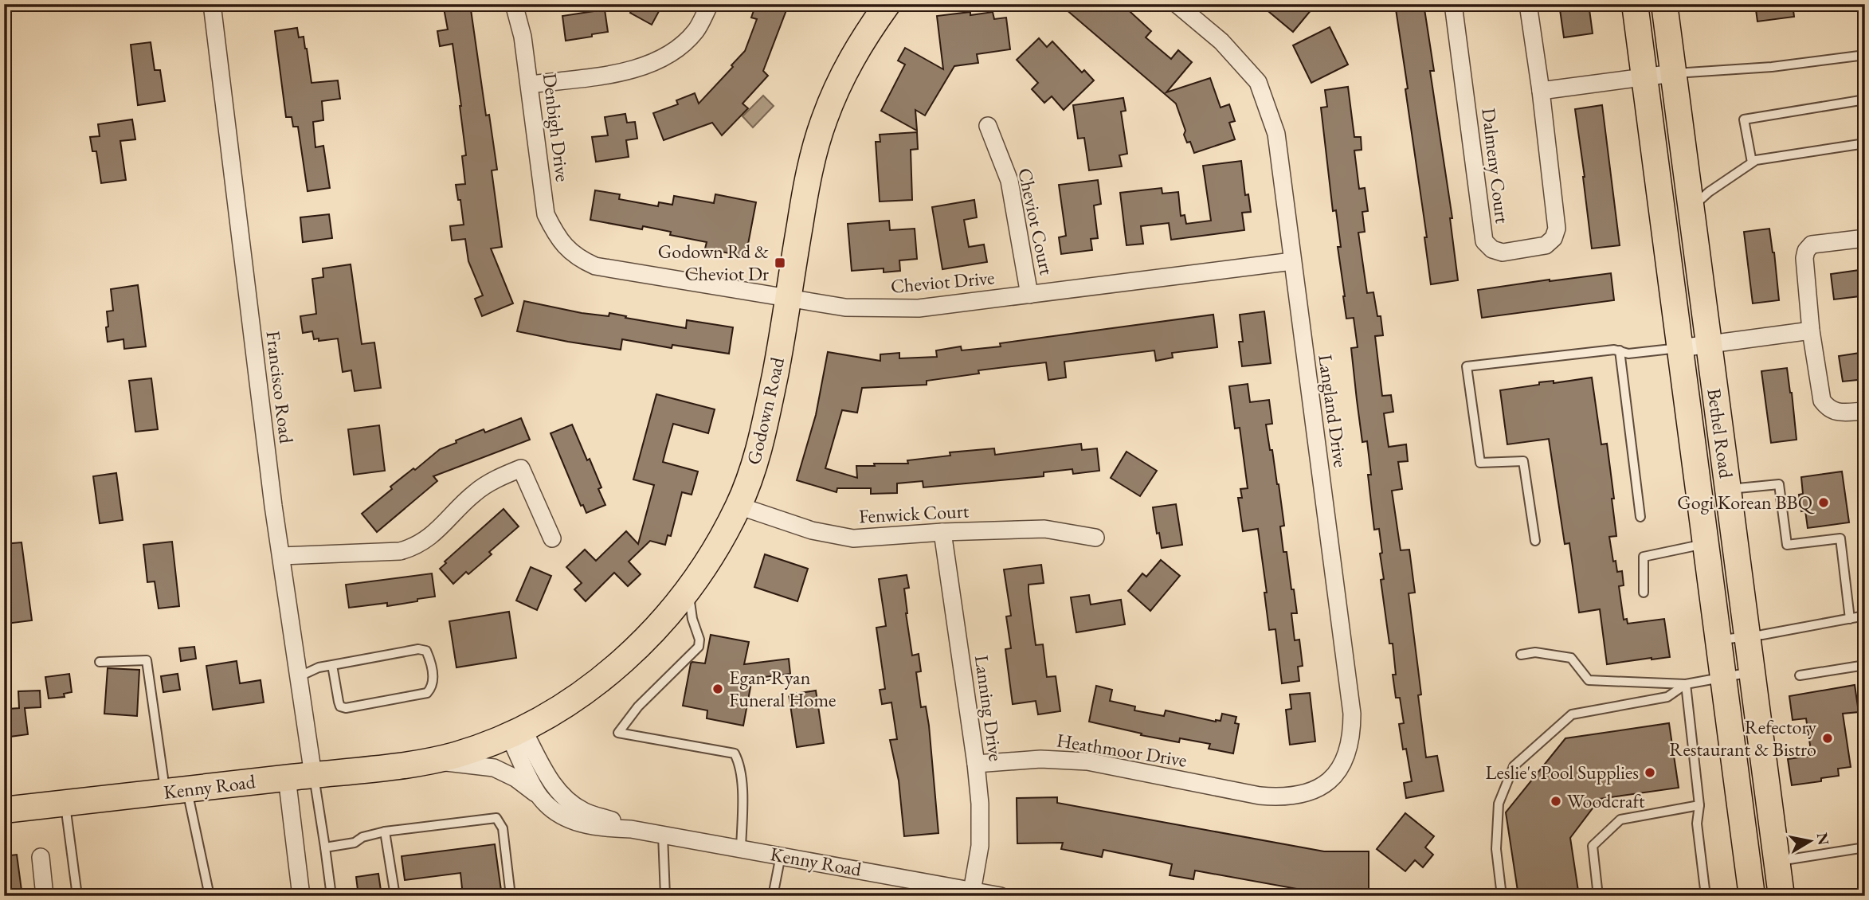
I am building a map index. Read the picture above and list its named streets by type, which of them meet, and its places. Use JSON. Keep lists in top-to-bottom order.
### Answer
{
  "streets": {
    "main road": ["Godown Road", "Bethel Road", "Kenny Road"],
    "street": [
      "Denbigh Drive",
      "Dalmeny Court",
      "Cheviot Court",
      "Cheviot Drive",
      "Francisco Road",
      "Langland Drive",
      "Fenwick Court",
      "Lanning Drive",
      "Heathmoor Drive"
    ]
  },
  "crossings": [
    ["Denbigh Drive", "Cheviot Drive"],
    ["Cheviot Court", "Cheviot Drive"],
    ["Cheviot Drive", "Godown Road"],
    ["Cheviot Drive", "Langland Drive"],
    ["Francisco Road", "Kenny Road"],
    ["Godown Road", "Fenwick Court"],
    ["Godown Road", "Kenny Road"],
    ["Langland Drive", "Heathmoor Drive"],
    ["Fenwick Court", "Lanning Drive"],
    ["Lanning Drive", "Heathmoor Drive"],
    ["Lanning Drive", "Kenny Road"]
  ],
  "places": {
    "transit": ["Godown Rd & Cheviot Dr"],
    "other": [
      "Gogi Korean BBQ",
      "Egan-Ryan Funeral Home",
      "Refectory Restaurant & Bistro",
      "Leslie's Pool Supplies",
      "Woodcraft"
    ]
  },
  "north": "right"
}
